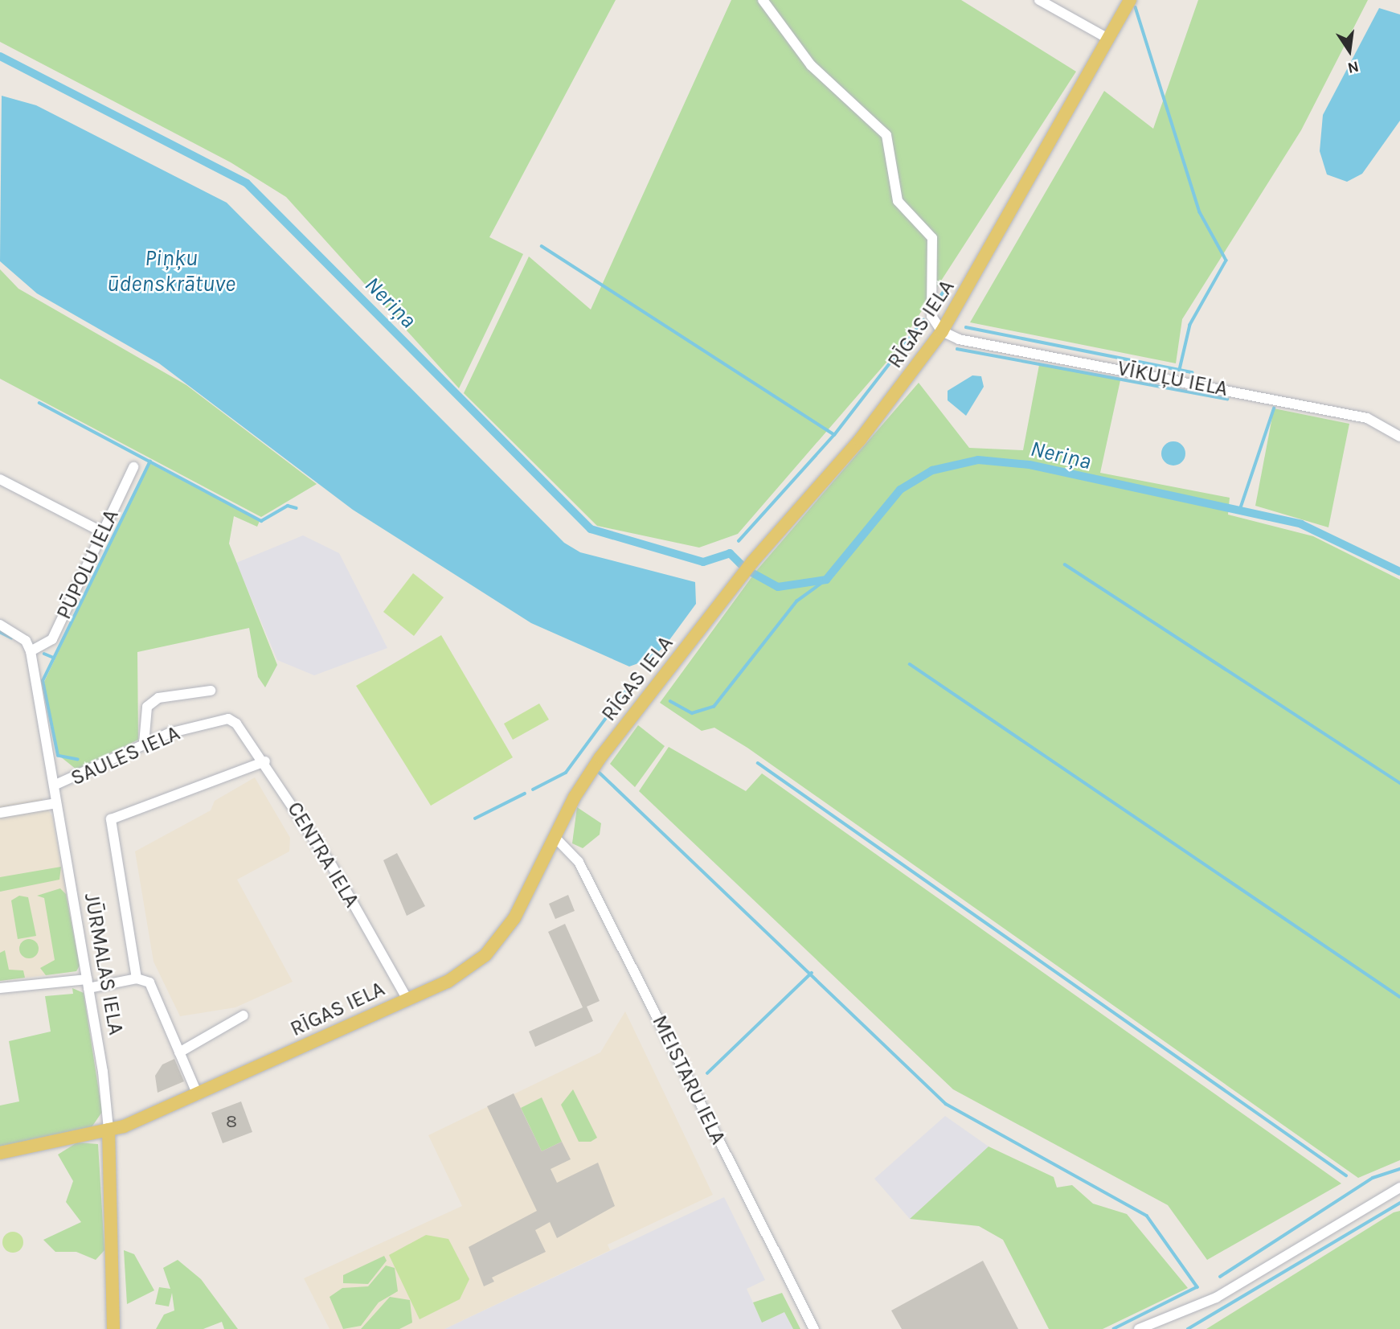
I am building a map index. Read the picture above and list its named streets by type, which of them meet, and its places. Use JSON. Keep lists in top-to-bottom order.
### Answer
{
  "streets": {
    "main road": ["RĪGAS IELA", "JŪRMALAS IELA"],
    "street": [
      "VĪKUĻU IELA",
      "PŪPOLU IELA",
      "SAULES IELA",
      "CENTRA IELA",
      "MEISTARU IELA"
    ]
  },
  "crossings": [
    ["RĪGAS IELA", "VĪKUĻU IELA"],
    ["RĪGAS IELA", "CENTRA IELA"],
    ["RĪGAS IELA", "JŪRMALAS IELA"],
    ["RĪGAS IELA", "MEISTARU IELA"],
    ["PŪPOLU IELA", "JŪRMALAS IELA"],
    ["SAULES IELA", "CENTRA IELA"],
    ["SAULES IELA", "JŪRMALAS IELA"]
  ],
  "water": ["Piņķu ūdenskrātuve", "Neriņa"],
  "house_numbers": ["8"],
  "north": "bottom"
}
